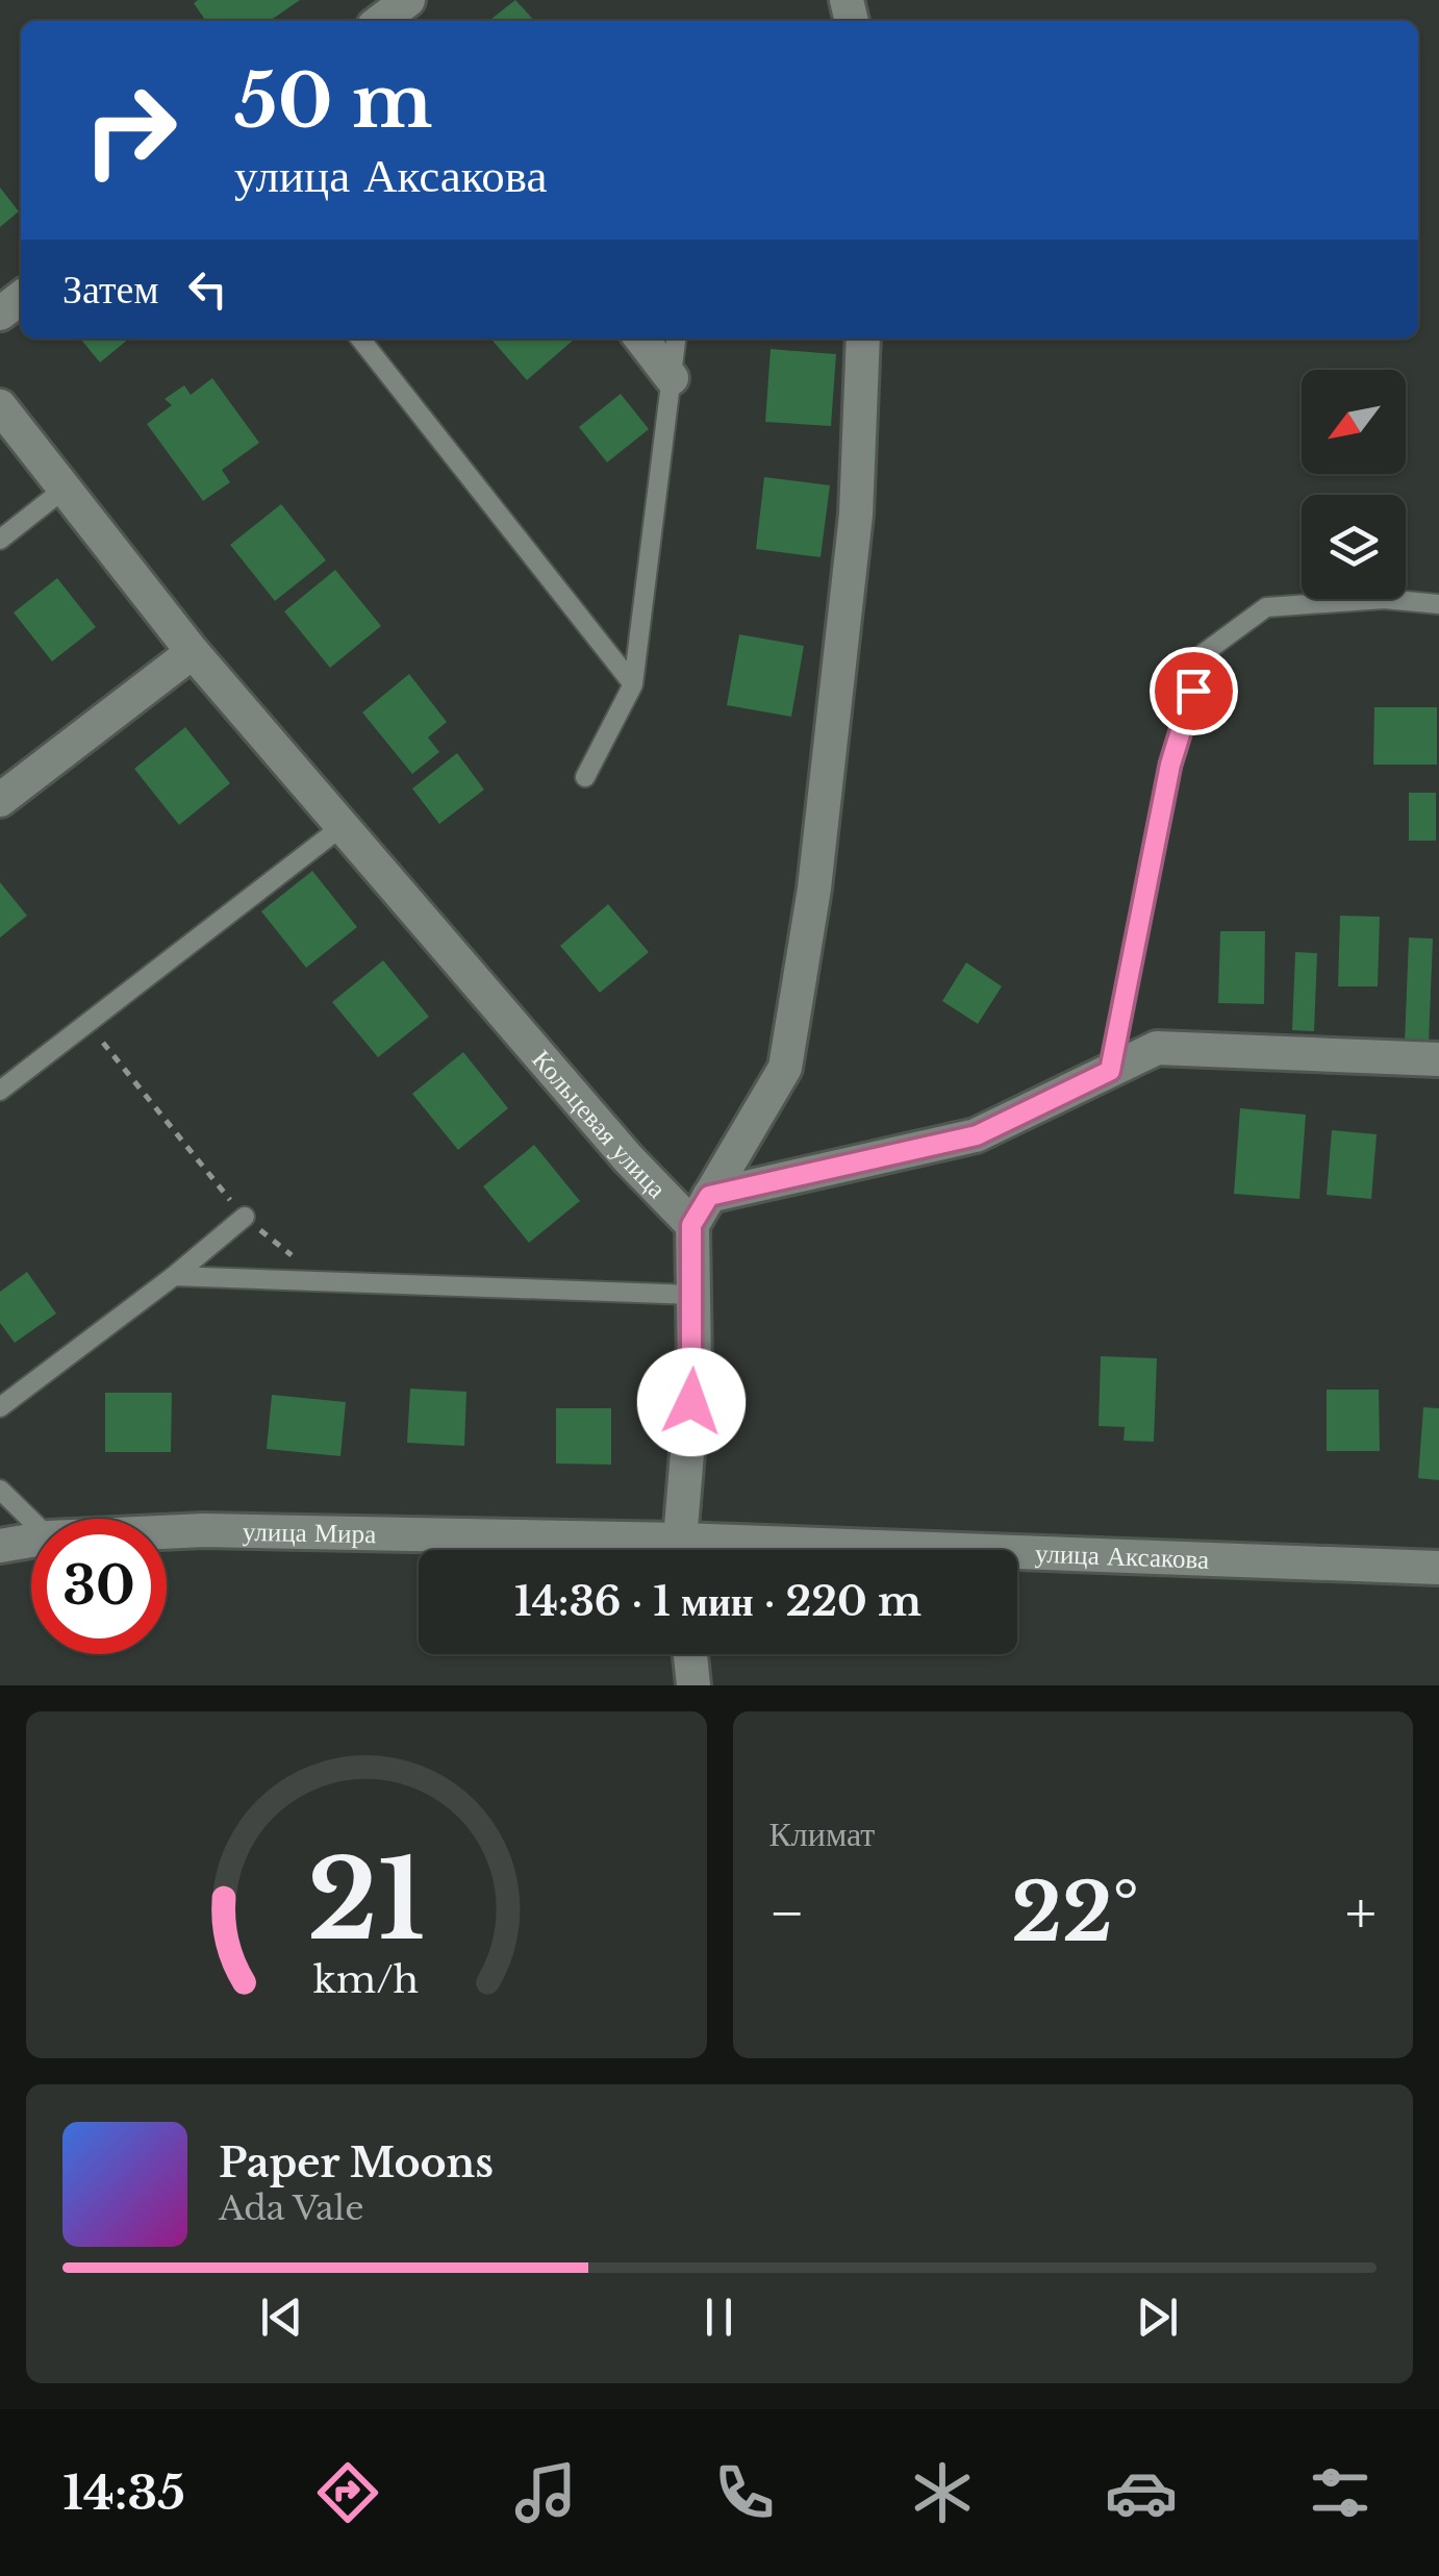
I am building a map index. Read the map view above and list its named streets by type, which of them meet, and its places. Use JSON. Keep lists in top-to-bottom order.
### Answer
{
  "streets": {
    "street": ["Кольцевая улица", "улица Мира", "улица Аксакова"]
  },
  "north": "bottom left",
  "page": {
    "turn": ["50 m", "улица Аксакова"],
    "then": "Затем",
    "limit": "30",
    "trip": "14:36 · 1 мин · 220 m",
    "tile": "Климат",
    "heat": ["−", "22°", "+"],
    "song": ["Paper Moons", "Ada Vale"],
    "tabs": "14:35",
    "gauge": ["21", "km/h"]
  }
}
